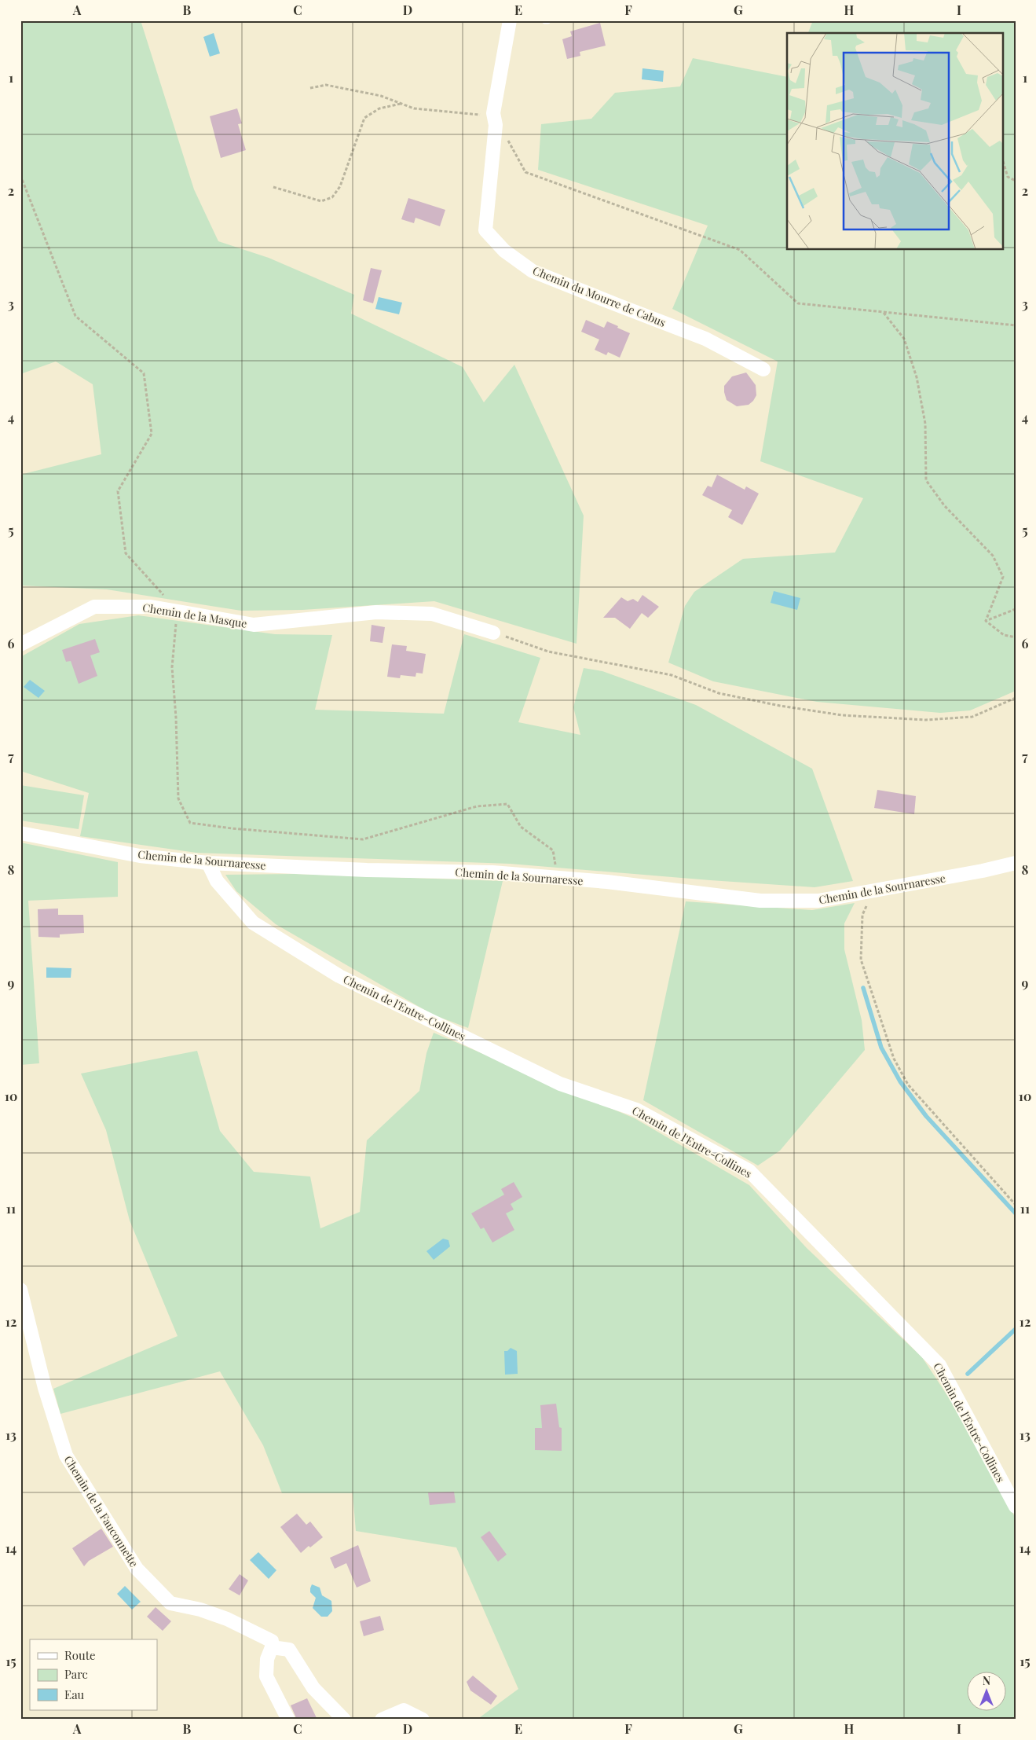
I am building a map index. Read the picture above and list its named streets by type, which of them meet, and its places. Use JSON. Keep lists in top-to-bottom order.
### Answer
{
  "streets": {
    "street": [
      "Chemin du Mourre de Cabus",
      "Chemin de la Masque",
      "Chemin de la Sournaresse",
      "Chemin de l'Entre-Collines",
      "Chemin de la Fauconnette"
    ]
  },
  "crossings": [
    ["Chemin de la Sournaresse", "Chemin de l'Entre-Collines"]
  ],
  "legend": ["Route", "Parc", "Eau"],
  "north": "top",
  "grid": {
    "columns": [
      "A",
      "B",
      "C",
      "D",
      "E",
      "F",
      "G",
      "H",
      "I"
    ],
    "rows": [
      "1",
      "2",
      "3",
      "4",
      "5",
      "6",
      "7",
      "8",
      "9",
      "10",
      "11",
      "12",
      "13",
      "14",
      "15"
    ]
  }
}
